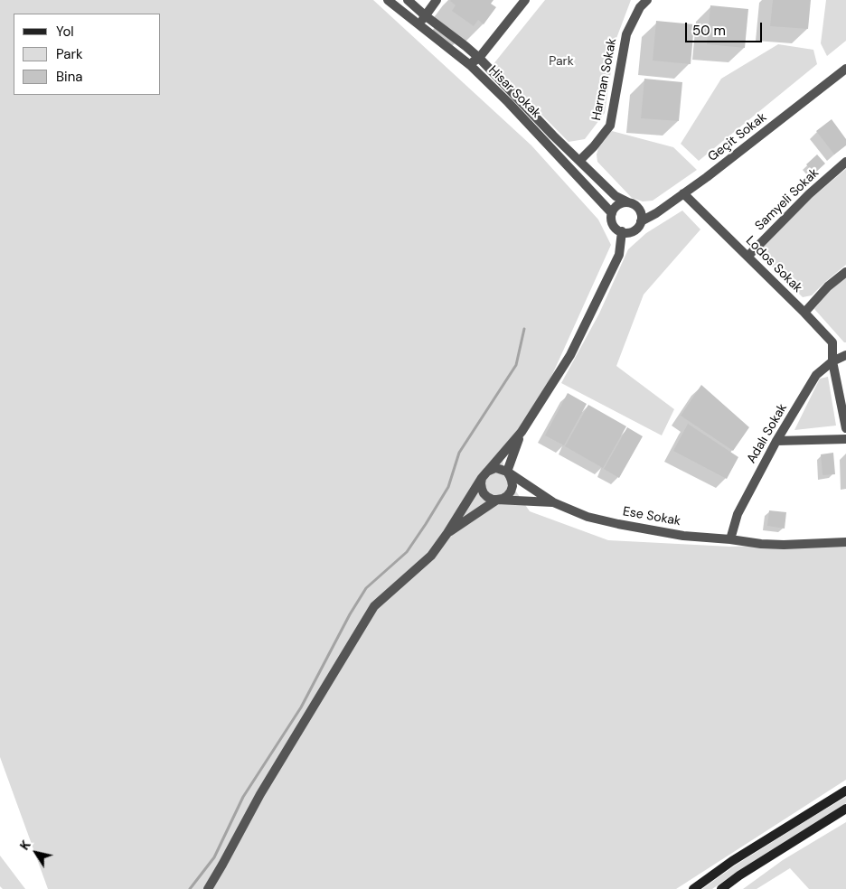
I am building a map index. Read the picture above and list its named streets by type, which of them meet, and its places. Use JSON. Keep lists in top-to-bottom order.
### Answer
{
  "streets": {
    "street": [
      "Harman Sokak",
      "Hisar Sokak",
      "Geçit Sokak",
      "Samyeli Sokak",
      "Lodos Sokak",
      "Adalı Sokak",
      "Ese Sokak"
    ]
  },
  "crossings": [
    ["Harman Sokak", "Hisar Sokak"],
    ["Hisar Sokak", "Geçit Sokak"],
    ["Geçit Sokak", "Lodos Sokak"],
    ["Samyeli Sokak", "Lodos Sokak"],
    ["Lodos Sokak", "Adalı Sokak"],
    ["Adalı Sokak", "Ese Sokak"]
  ],
  "parks": ["Park"],
  "legend": ["Yol", "Park", "Bina"],
  "scale_bar": "50 m",
  "north": "top left"
}
